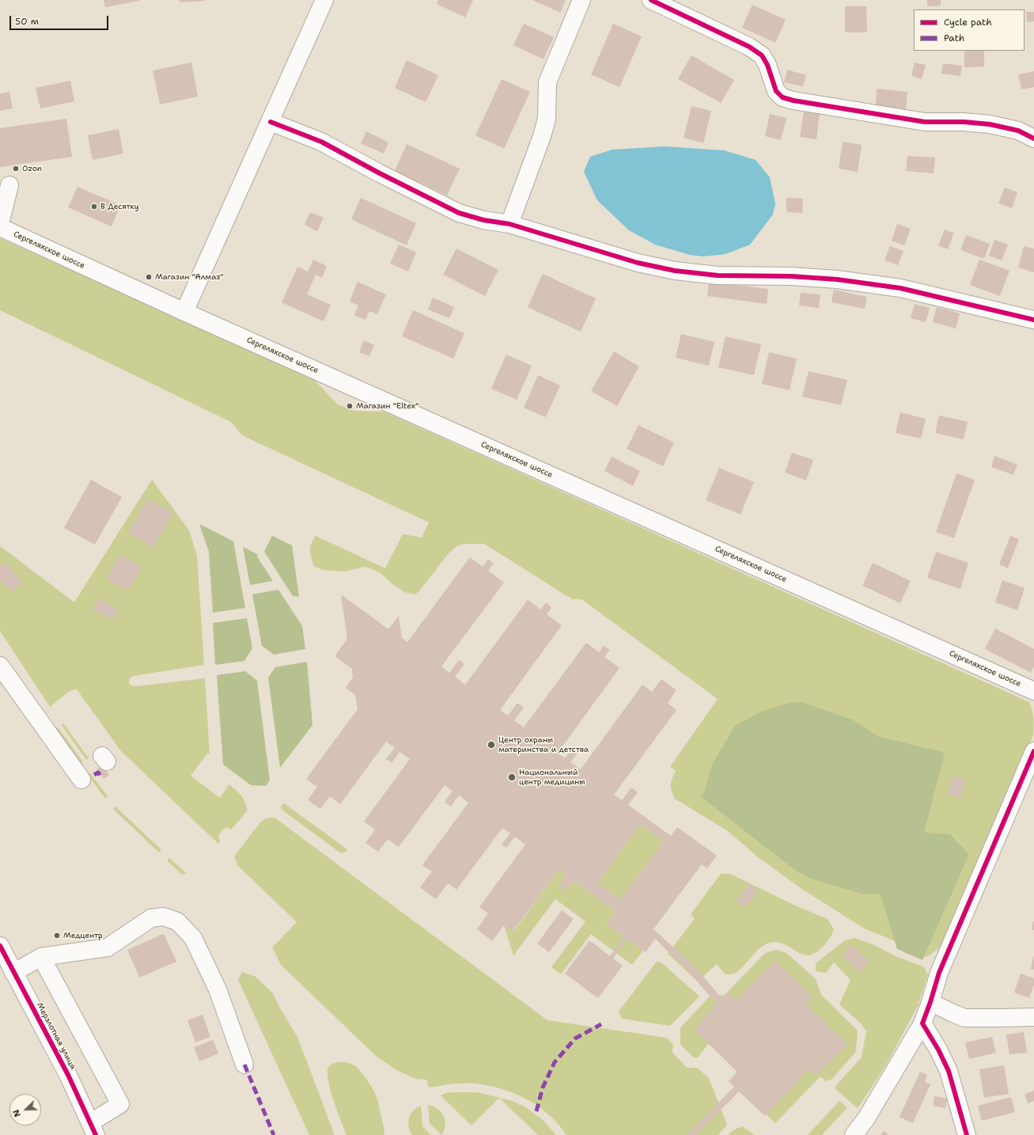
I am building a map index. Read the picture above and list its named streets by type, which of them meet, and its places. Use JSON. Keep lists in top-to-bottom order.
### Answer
{
  "streets": {
    "street": ["Сергеляхское шоссе", "Мерзлотная улица"]
  },
  "places": [
    "Ozon",
    "В Десятку",
    "Магазин \"Алмаз\"",
    "Магазин \"Eltex\"",
    "Центр охраны материнства и детства",
    "Национальный центр медицины",
    "Медцентр"
  ],
  "legend": ["Cycle path", "Path"],
  "scale_bar": "50 m",
  "north": "bottom left"
}
